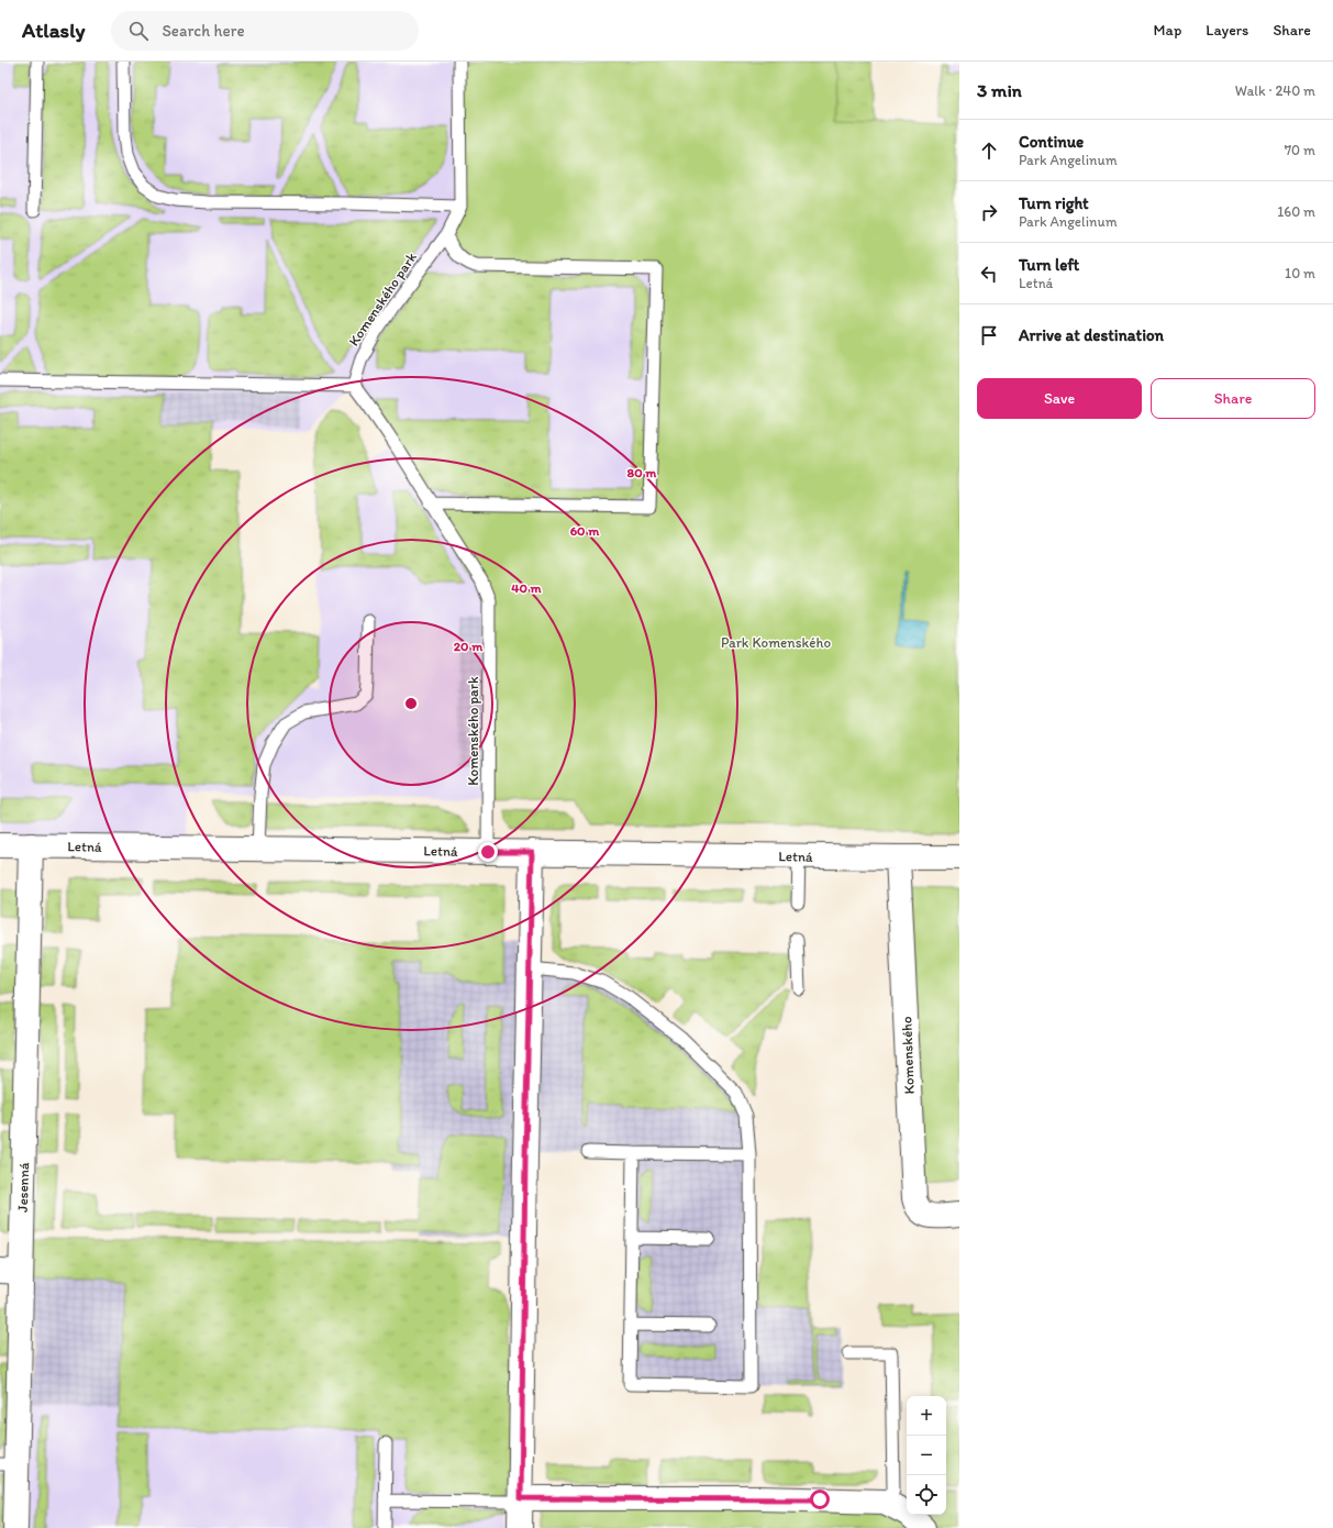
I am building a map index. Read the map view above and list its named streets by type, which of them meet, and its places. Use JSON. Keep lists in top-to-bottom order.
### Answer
{
  "streets": {
    "street": ["Letná", "Komenského", "Jesenná"],
    "lane": ["Komenského park"]
  },
  "crossings": [
    ["Komenského park", "Letná"],
    ["Letná", "Komenského"],
    ["Letná", "Jesenná"]
  ],
  "parks": ["Park Komenského"],
  "page": {
    "header": "Atlasly",
    "search": "Search here",
    "nav": ["Map", "Layers", "Share"],
    "heading": ["3 min", "Walk · 240 m"],
    "list": [
      ["Continue", "Park Angelinum", "70 m"],
      ["Turn right", "Park Angelinum", "160 m"],
      ["Turn left", "Letná", "10 m"],
      "Arrive at destination"
    ],
    "buttons": ["Save", "Share"],
    "map_buttons": ["+", "−"]
  },
  "rings": [
    "80 m",
    "60 m",
    "40 m",
    "20 m"
  ]
}
